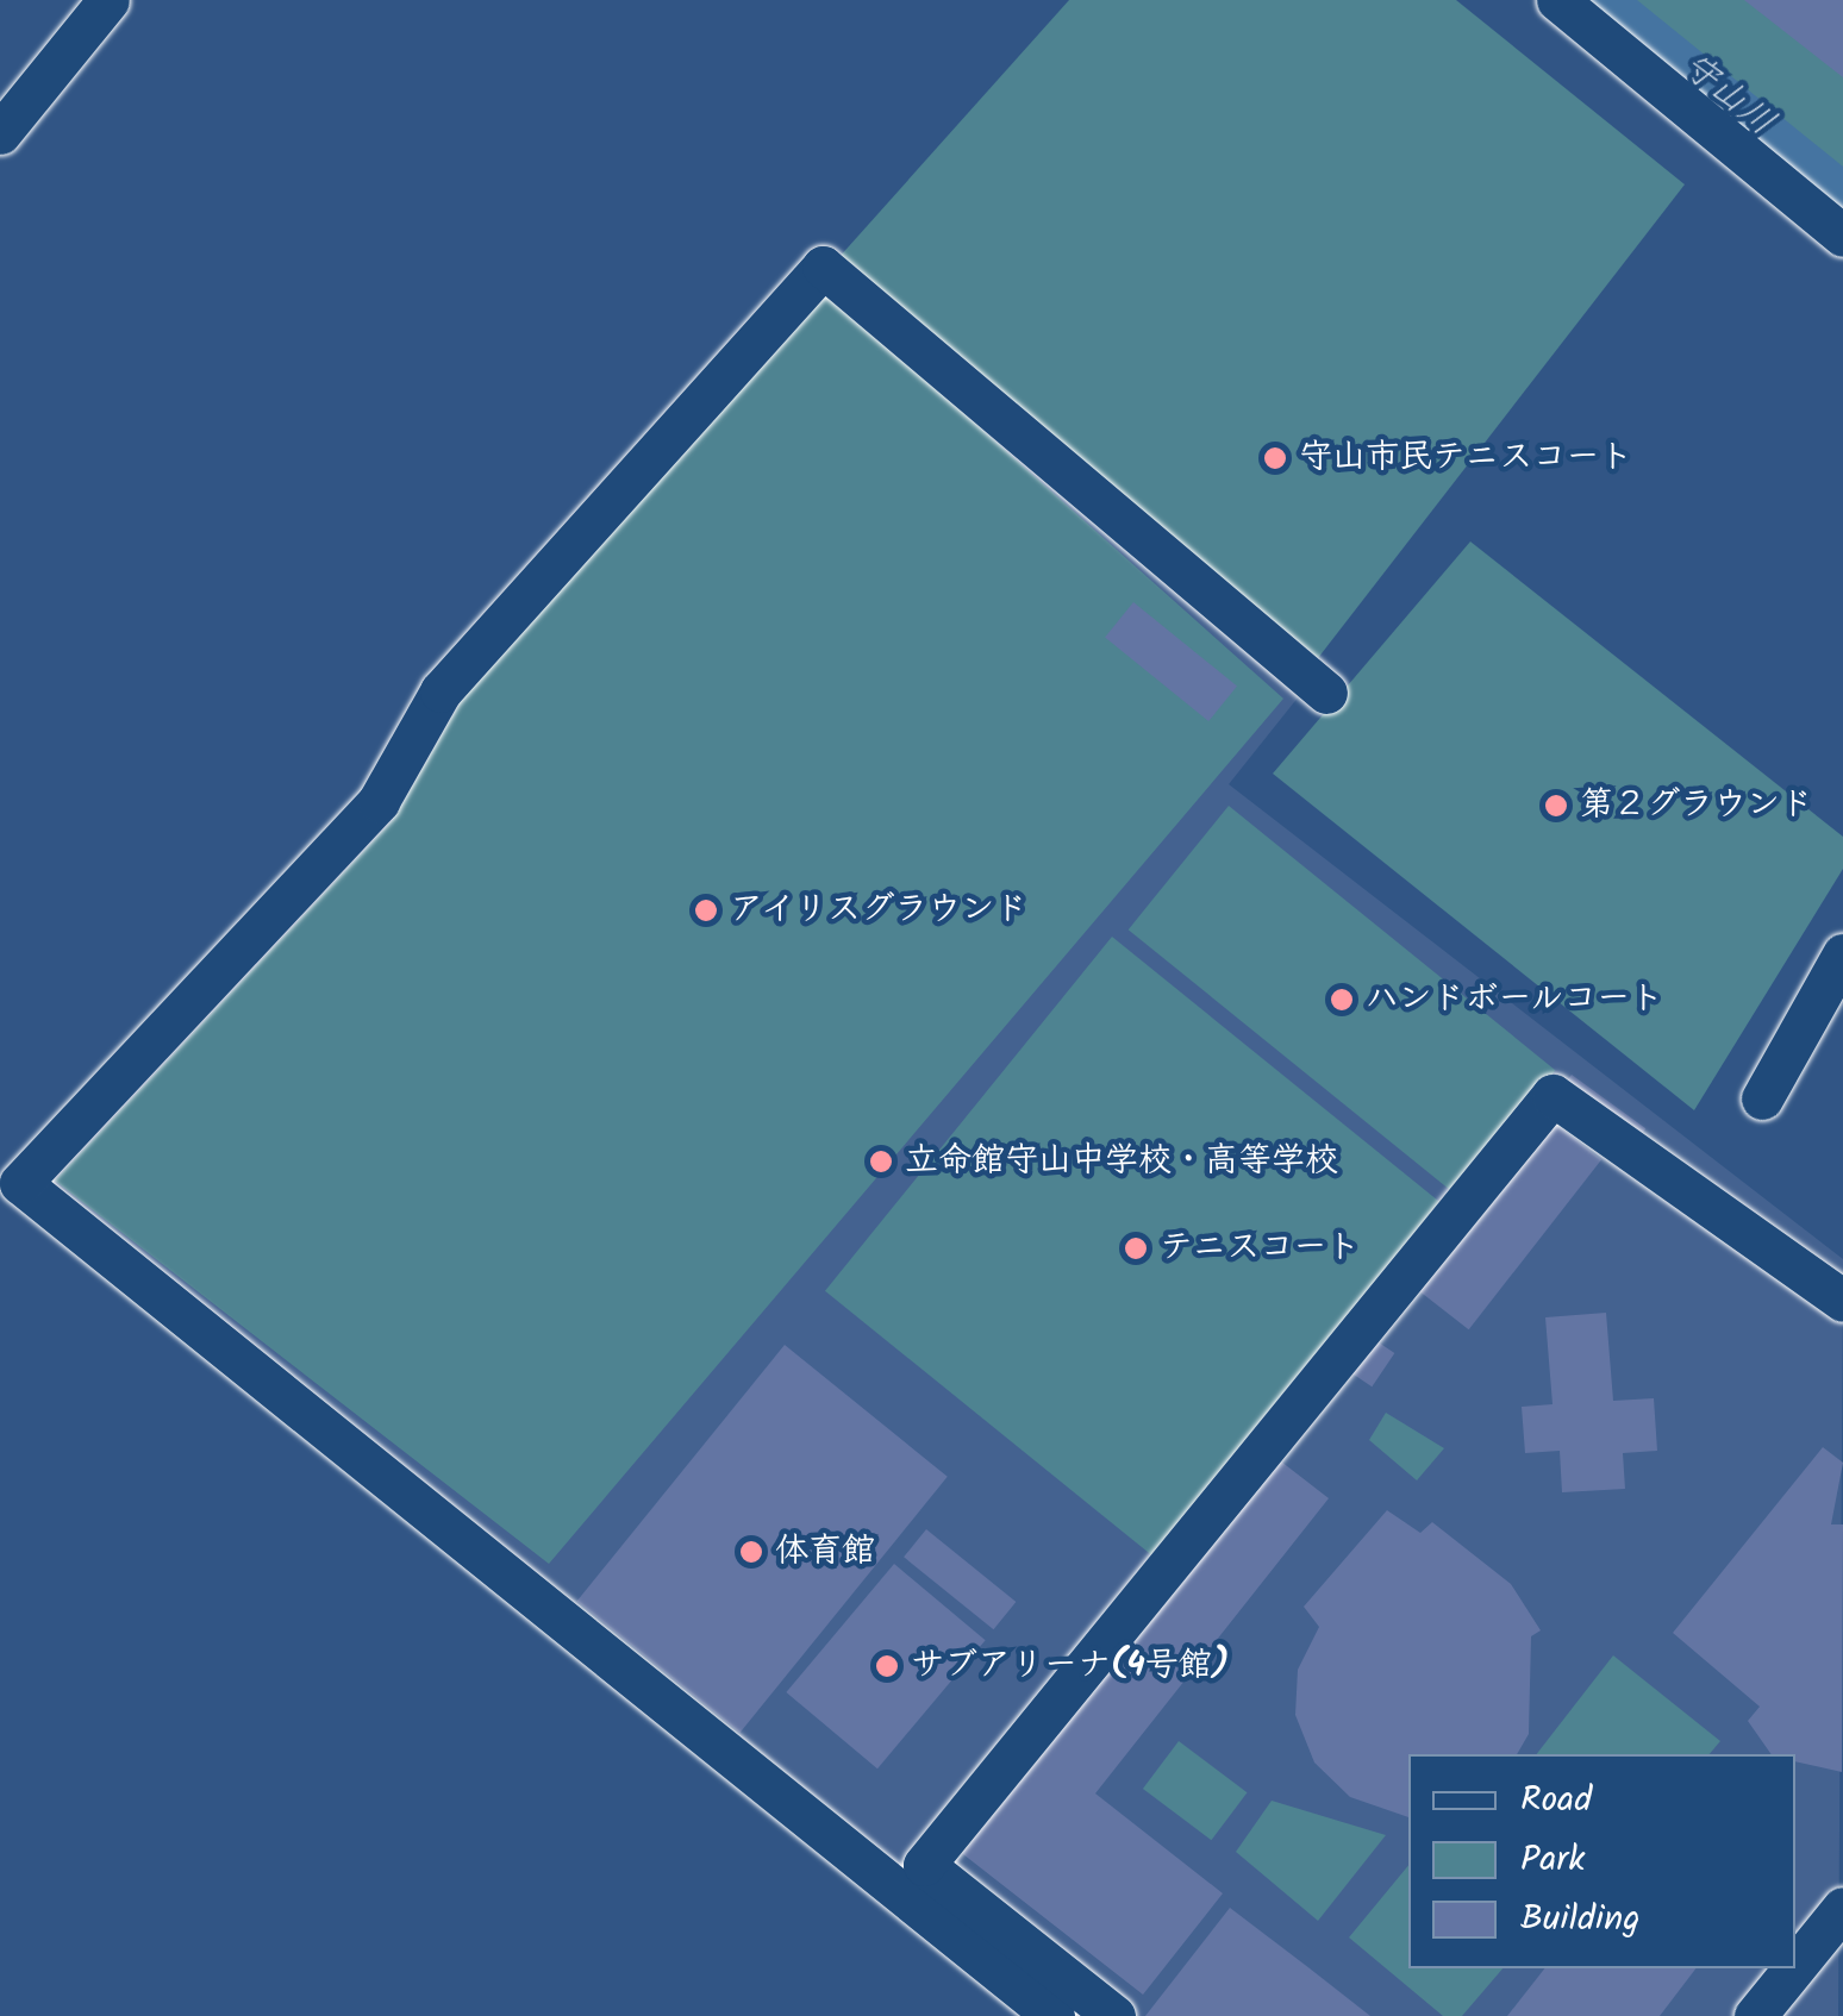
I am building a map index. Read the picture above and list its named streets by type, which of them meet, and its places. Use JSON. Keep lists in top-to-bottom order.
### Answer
{
  "water": ["守山川"],
  "places": [
    "守山市民テニスコート",
    "第２グラウンド",
    "アイリスグラウンド",
    "ハンドボールコート",
    "立命館守山中学校・高等学校",
    "テニスコート",
    "体育館",
    "サブアリーナ(4号館)"
  ],
  "legend": ["Road", "Park", "Building"]
}
